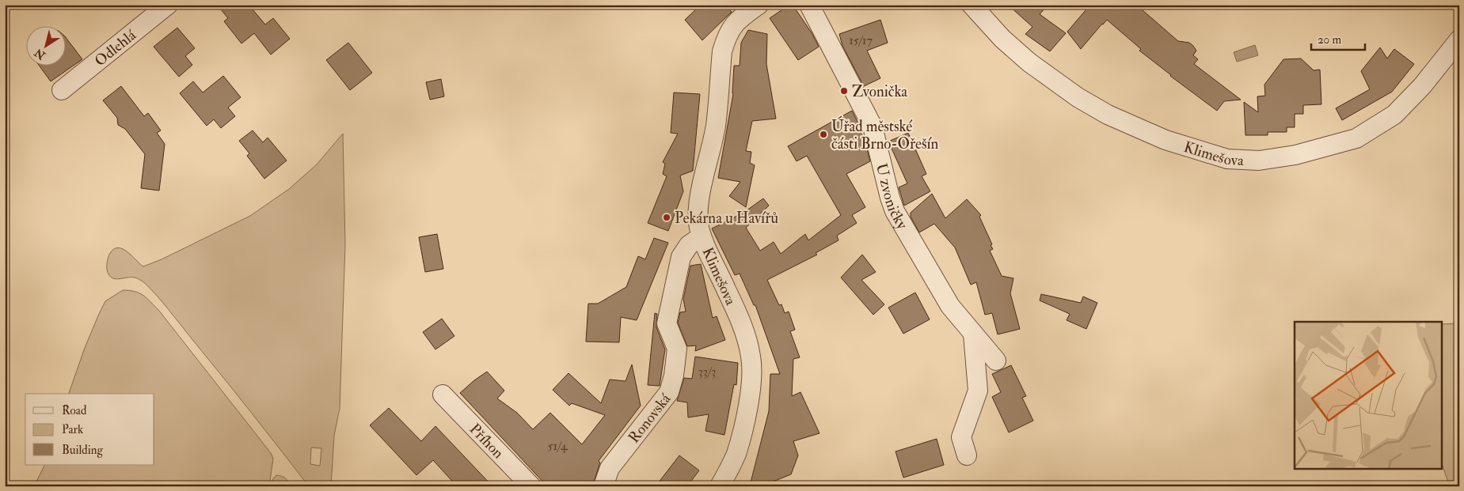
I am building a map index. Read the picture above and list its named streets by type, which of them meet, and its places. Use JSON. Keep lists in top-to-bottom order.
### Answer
{
  "streets": {
    "street": [
      "Odlehlá",
      "Klimešova",
      "U zvoničky",
      "Ronovská",
      "Příhon"
    ]
  },
  "crossings": [
    ["Klimešova", "Ronovská"]
  ],
  "places": ["Zvonička", "Úřad městské části Brno-Ořešín", "Pekárna u Havířů"],
  "house_numbers": ["15/17", "33/3", "51/4"],
  "legend": ["Road", "Park", "Building"],
  "scale_bar": "20 m",
  "north": "bottom left"
}
